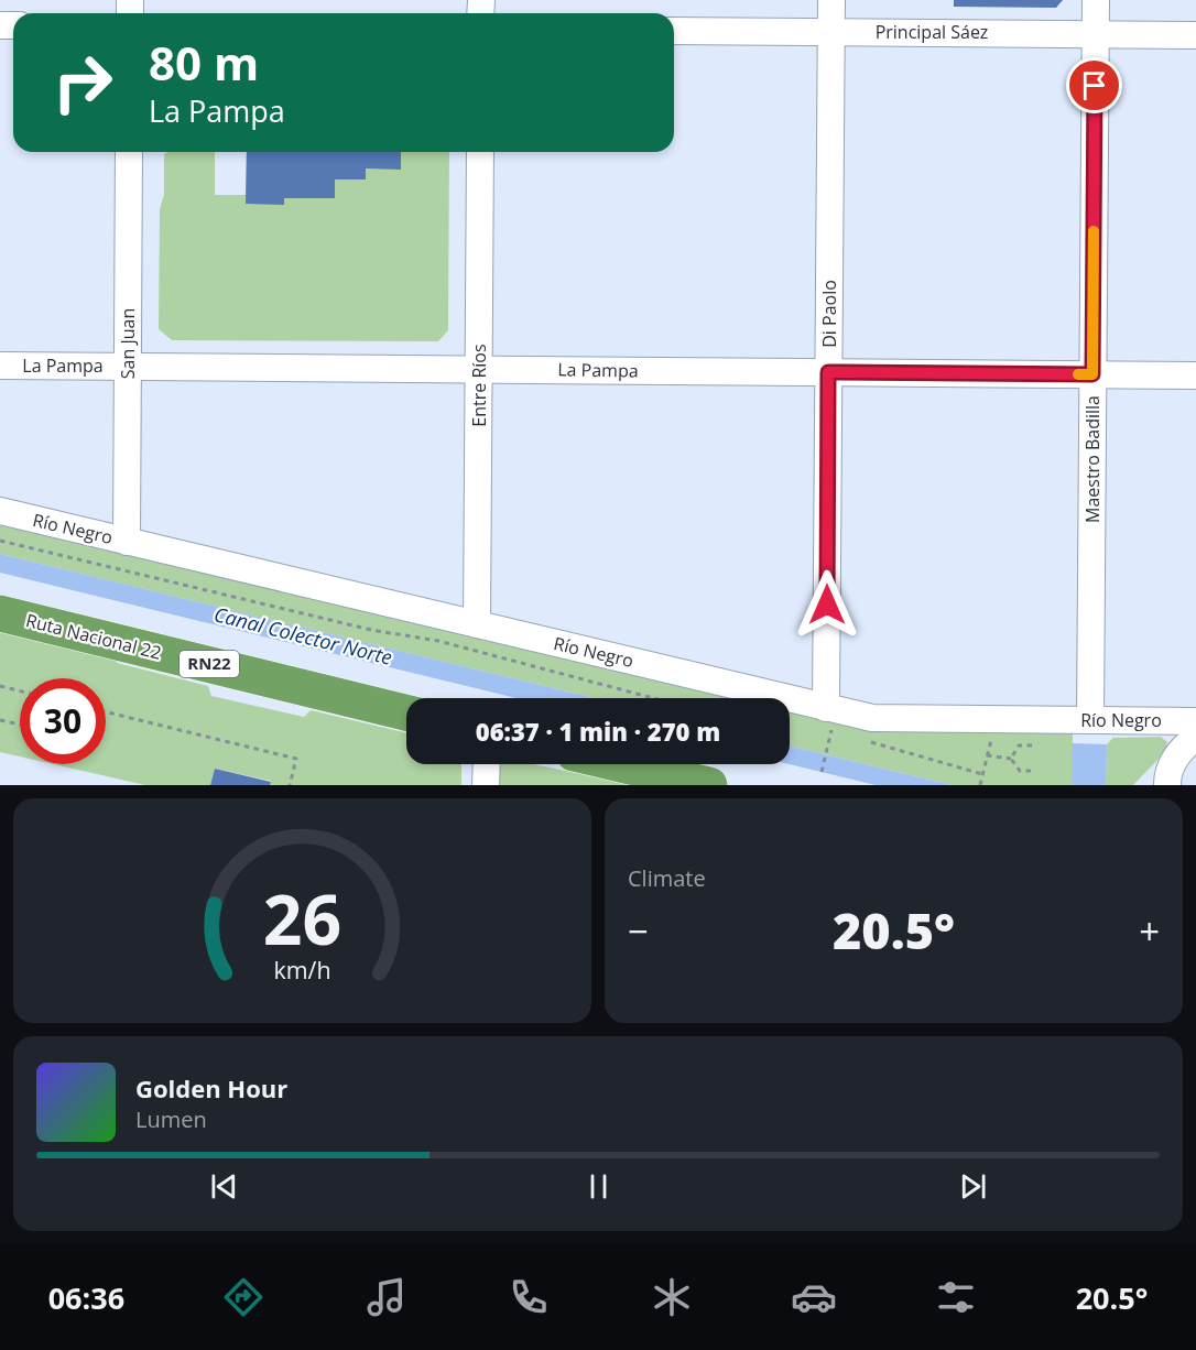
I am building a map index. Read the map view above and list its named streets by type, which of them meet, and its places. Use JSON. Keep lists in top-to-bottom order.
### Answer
{
  "streets": {
    "highway": ["Ruta Nacional 22", "RN22"],
    "street": [
      "Principal Sáez",
      "Di Paolo",
      "San Juan",
      "La Pampa",
      "Entre Ríos",
      "Maestro Badilla",
      "Río Negro"
    ]
  },
  "crossings": [
    ["Principal Sáez", "Di Paolo"],
    ["Principal Sáez", "Maestro Badilla"],
    ["Di Paolo", "La Pampa"],
    ["Di Paolo", "Río Negro"],
    ["San Juan", "La Pampa"],
    ["San Juan", "Río Negro"],
    ["La Pampa", "Entre Ríos"],
    ["La Pampa", "Maestro Badilla"],
    ["Entre Ríos", "Río Negro"],
    ["Maestro Badilla", "Río Negro"]
  ],
  "water": ["Canal Colector Norte"],
  "page": {
    "turn": ["80 m", "La Pampa"],
    "limit": "30",
    "trip": "06:37 · 1 min · 270 m",
    "tile": "Climate",
    "heat": ["−", "20.5°", "+"],
    "song": ["Golden Hour", "Lumen"],
    "tabs": ["06:36", "20.5°"],
    "gauge": ["26", "km/h"]
  }
}
